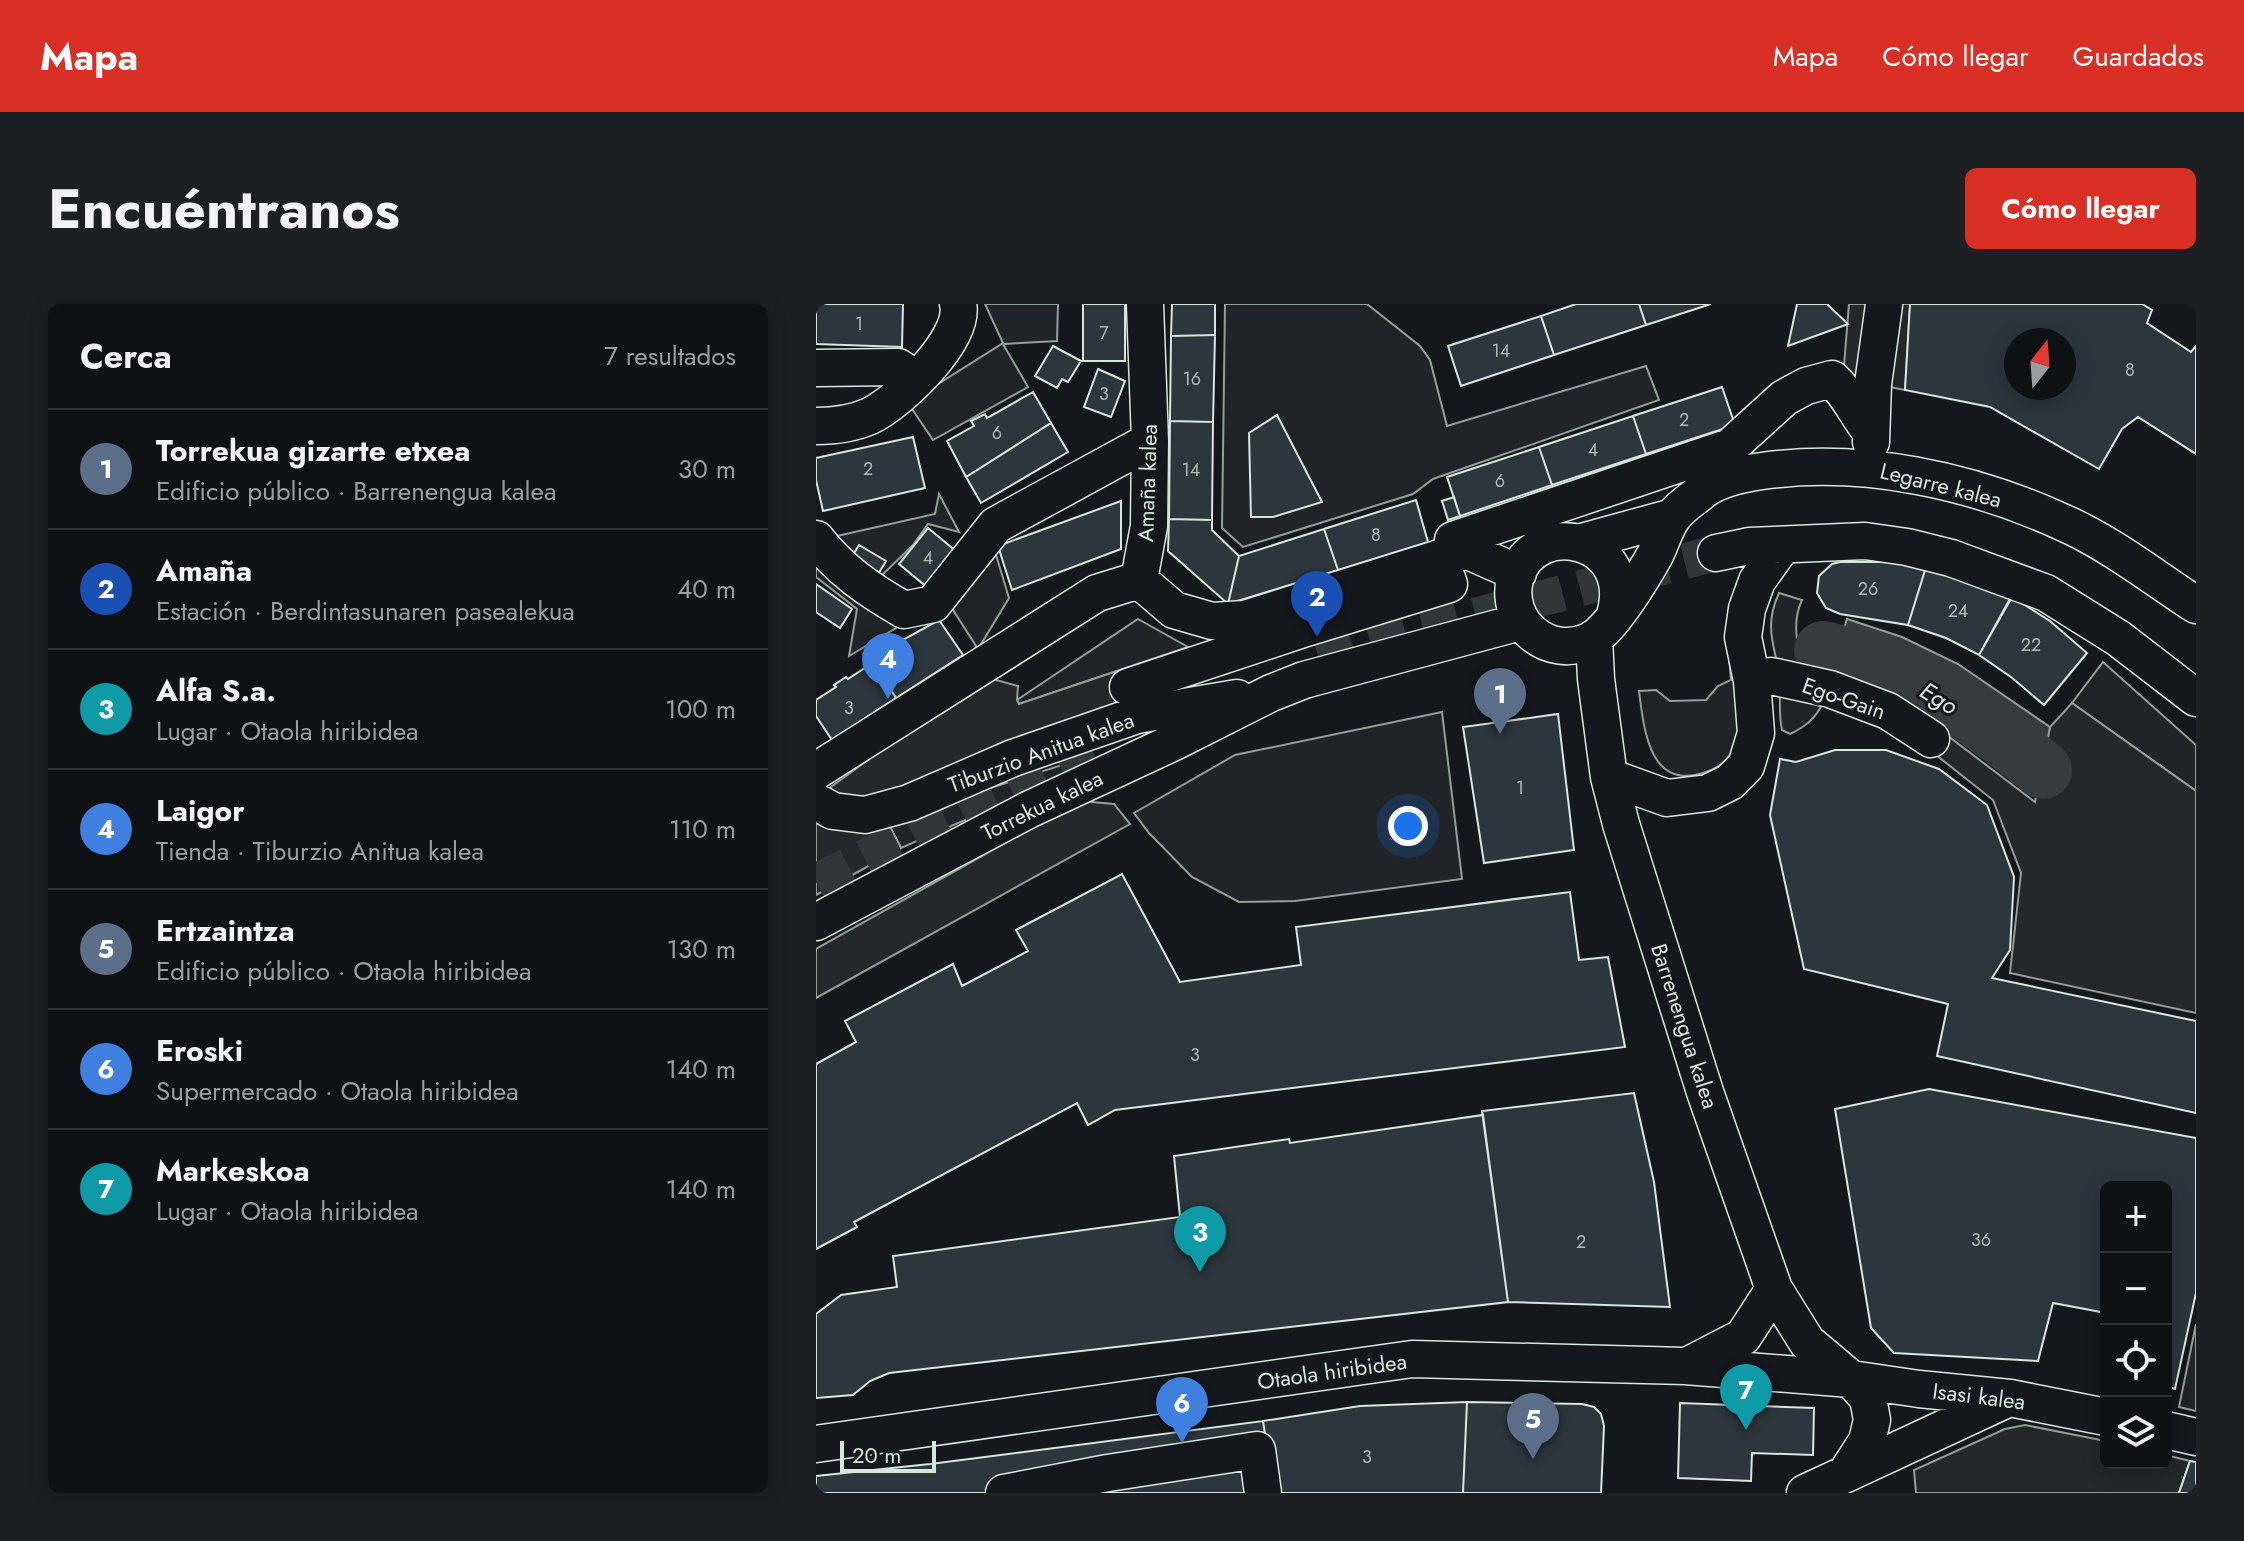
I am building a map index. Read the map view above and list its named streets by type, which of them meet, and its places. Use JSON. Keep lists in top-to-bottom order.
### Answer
{
  "streets": {
    "street": [
      "Amaña kalea",
      "Legarre kalea",
      "Ego-Gain",
      "Tiburzio Anitua kalea",
      "Torrekua kalea",
      "Barrenengua kalea",
      "Otaola hiribidea",
      "Isasi kalea"
    ]
  },
  "crossings": [
    ["Tiburzio Anitua kalea", "Torrekua kalea"],
    ["Barrenengua kalea", "Otaola hiribidea"],
    ["Barrenengua kalea", "Isasi kalea"],
    ["Otaola hiribidea", "Isasi kalea"]
  ],
  "water": ["Ego"],
  "house_numbers": [
    "1",
    "7",
    "14",
    "8",
    "16",
    "3",
    "2",
    "6",
    "4",
    "2",
    "14",
    "6",
    "8",
    "4",
    "26",
    "24",
    "22",
    "3",
    "1",
    "3",
    "36",
    "2",
    "3"
  ],
  "scale_bar": "20 m",
  "north": "top",
  "page": {
    "header": "Mapa",
    "nav": ["Mapa", "Cómo llegar", "Guardados"],
    "title": "Encuéntranos",
    "buttons": "Cómo llegar",
    "heading": ["Cerca", "7 resultados"],
    "list": [
      {
        "mark": "1",
        "name": "Torrekua gizarte etxea",
        "note": "Edificio público · Barrenengua kalea",
        "value": "30 m"
      },
      {
        "mark": "2",
        "name": "Amaña",
        "note": "Estación · Berdintasunaren pasealekua",
        "value": "40 m"
      },
      {
        "mark": "3",
        "name": "Alfa S.a.",
        "note": "Lugar · Otaola hiribidea",
        "value": "100 m"
      },
      {
        "mark": "4",
        "name": "Laigor",
        "note": "Tienda · Tiburzio Anitua kalea",
        "value": "110 m"
      },
      {
        "mark": "5",
        "name": "Ertzaintza",
        "note": "Edificio público · Otaola hiribidea",
        "value": "130 m"
      },
      {
        "mark": "6",
        "name": "Eroski",
        "note": "Supermercado · Otaola hiribidea",
        "value": "140 m"
      },
      {
        "mark": "7",
        "name": "Markeskoa",
        "note": "Lugar · Otaola hiribidea",
        "value": "140 m"
      }
    ],
    "pins": [
      "2",
      "4",
      "1",
      "3",
      "7",
      "6",
      "5"
    ],
    "map_buttons": ["+", "−"],
    "scale": "20 m"
  }
}
